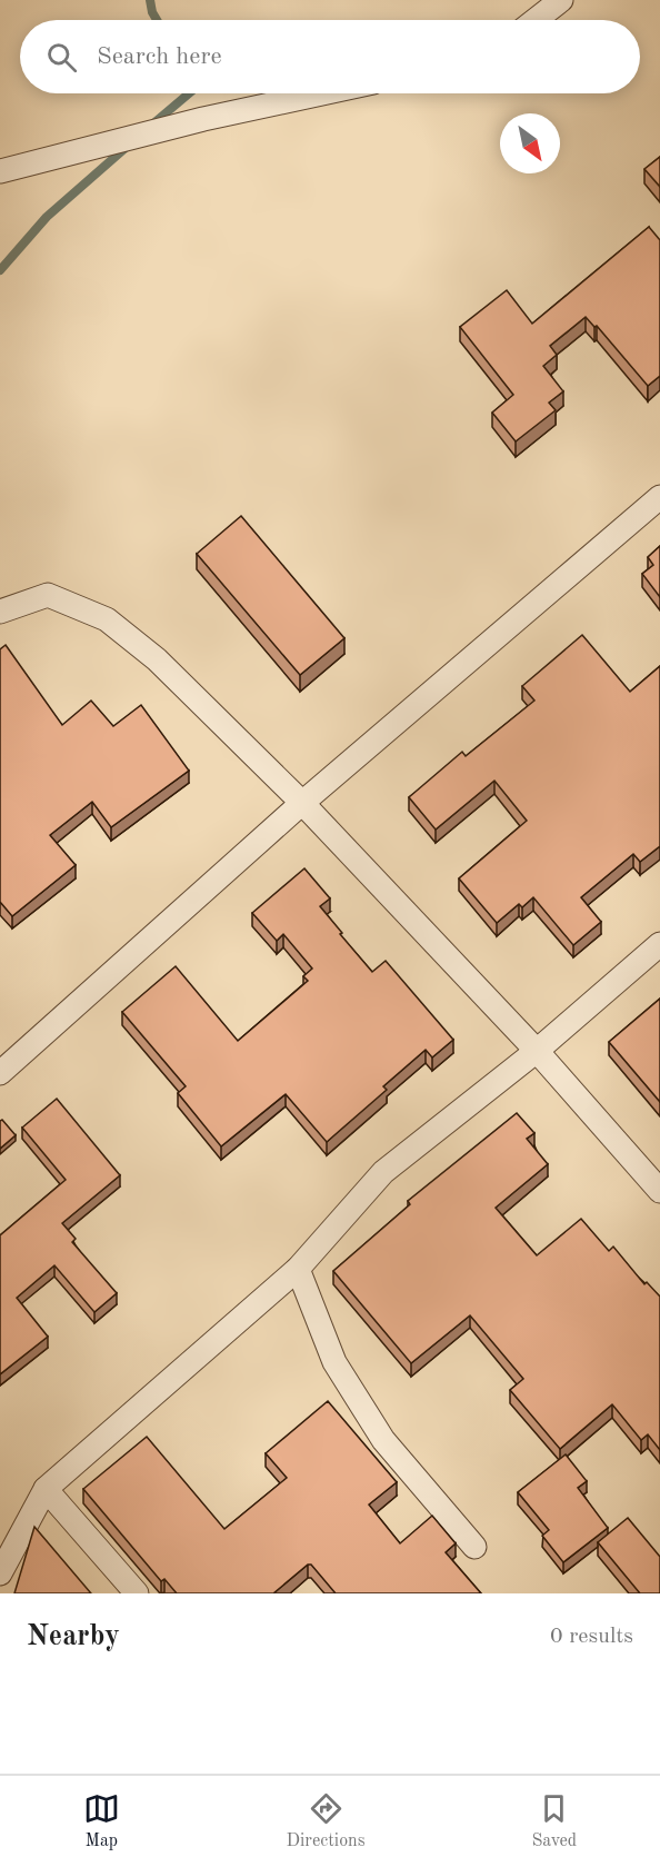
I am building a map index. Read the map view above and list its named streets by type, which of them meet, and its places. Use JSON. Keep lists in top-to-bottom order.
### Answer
{
  "north": "bottom right",
  "page": {
    "search": "Search here",
    "heading": ["Nearby", "0 results"],
    "nav": ["Map", "Directions", "Saved"]
  }
}
